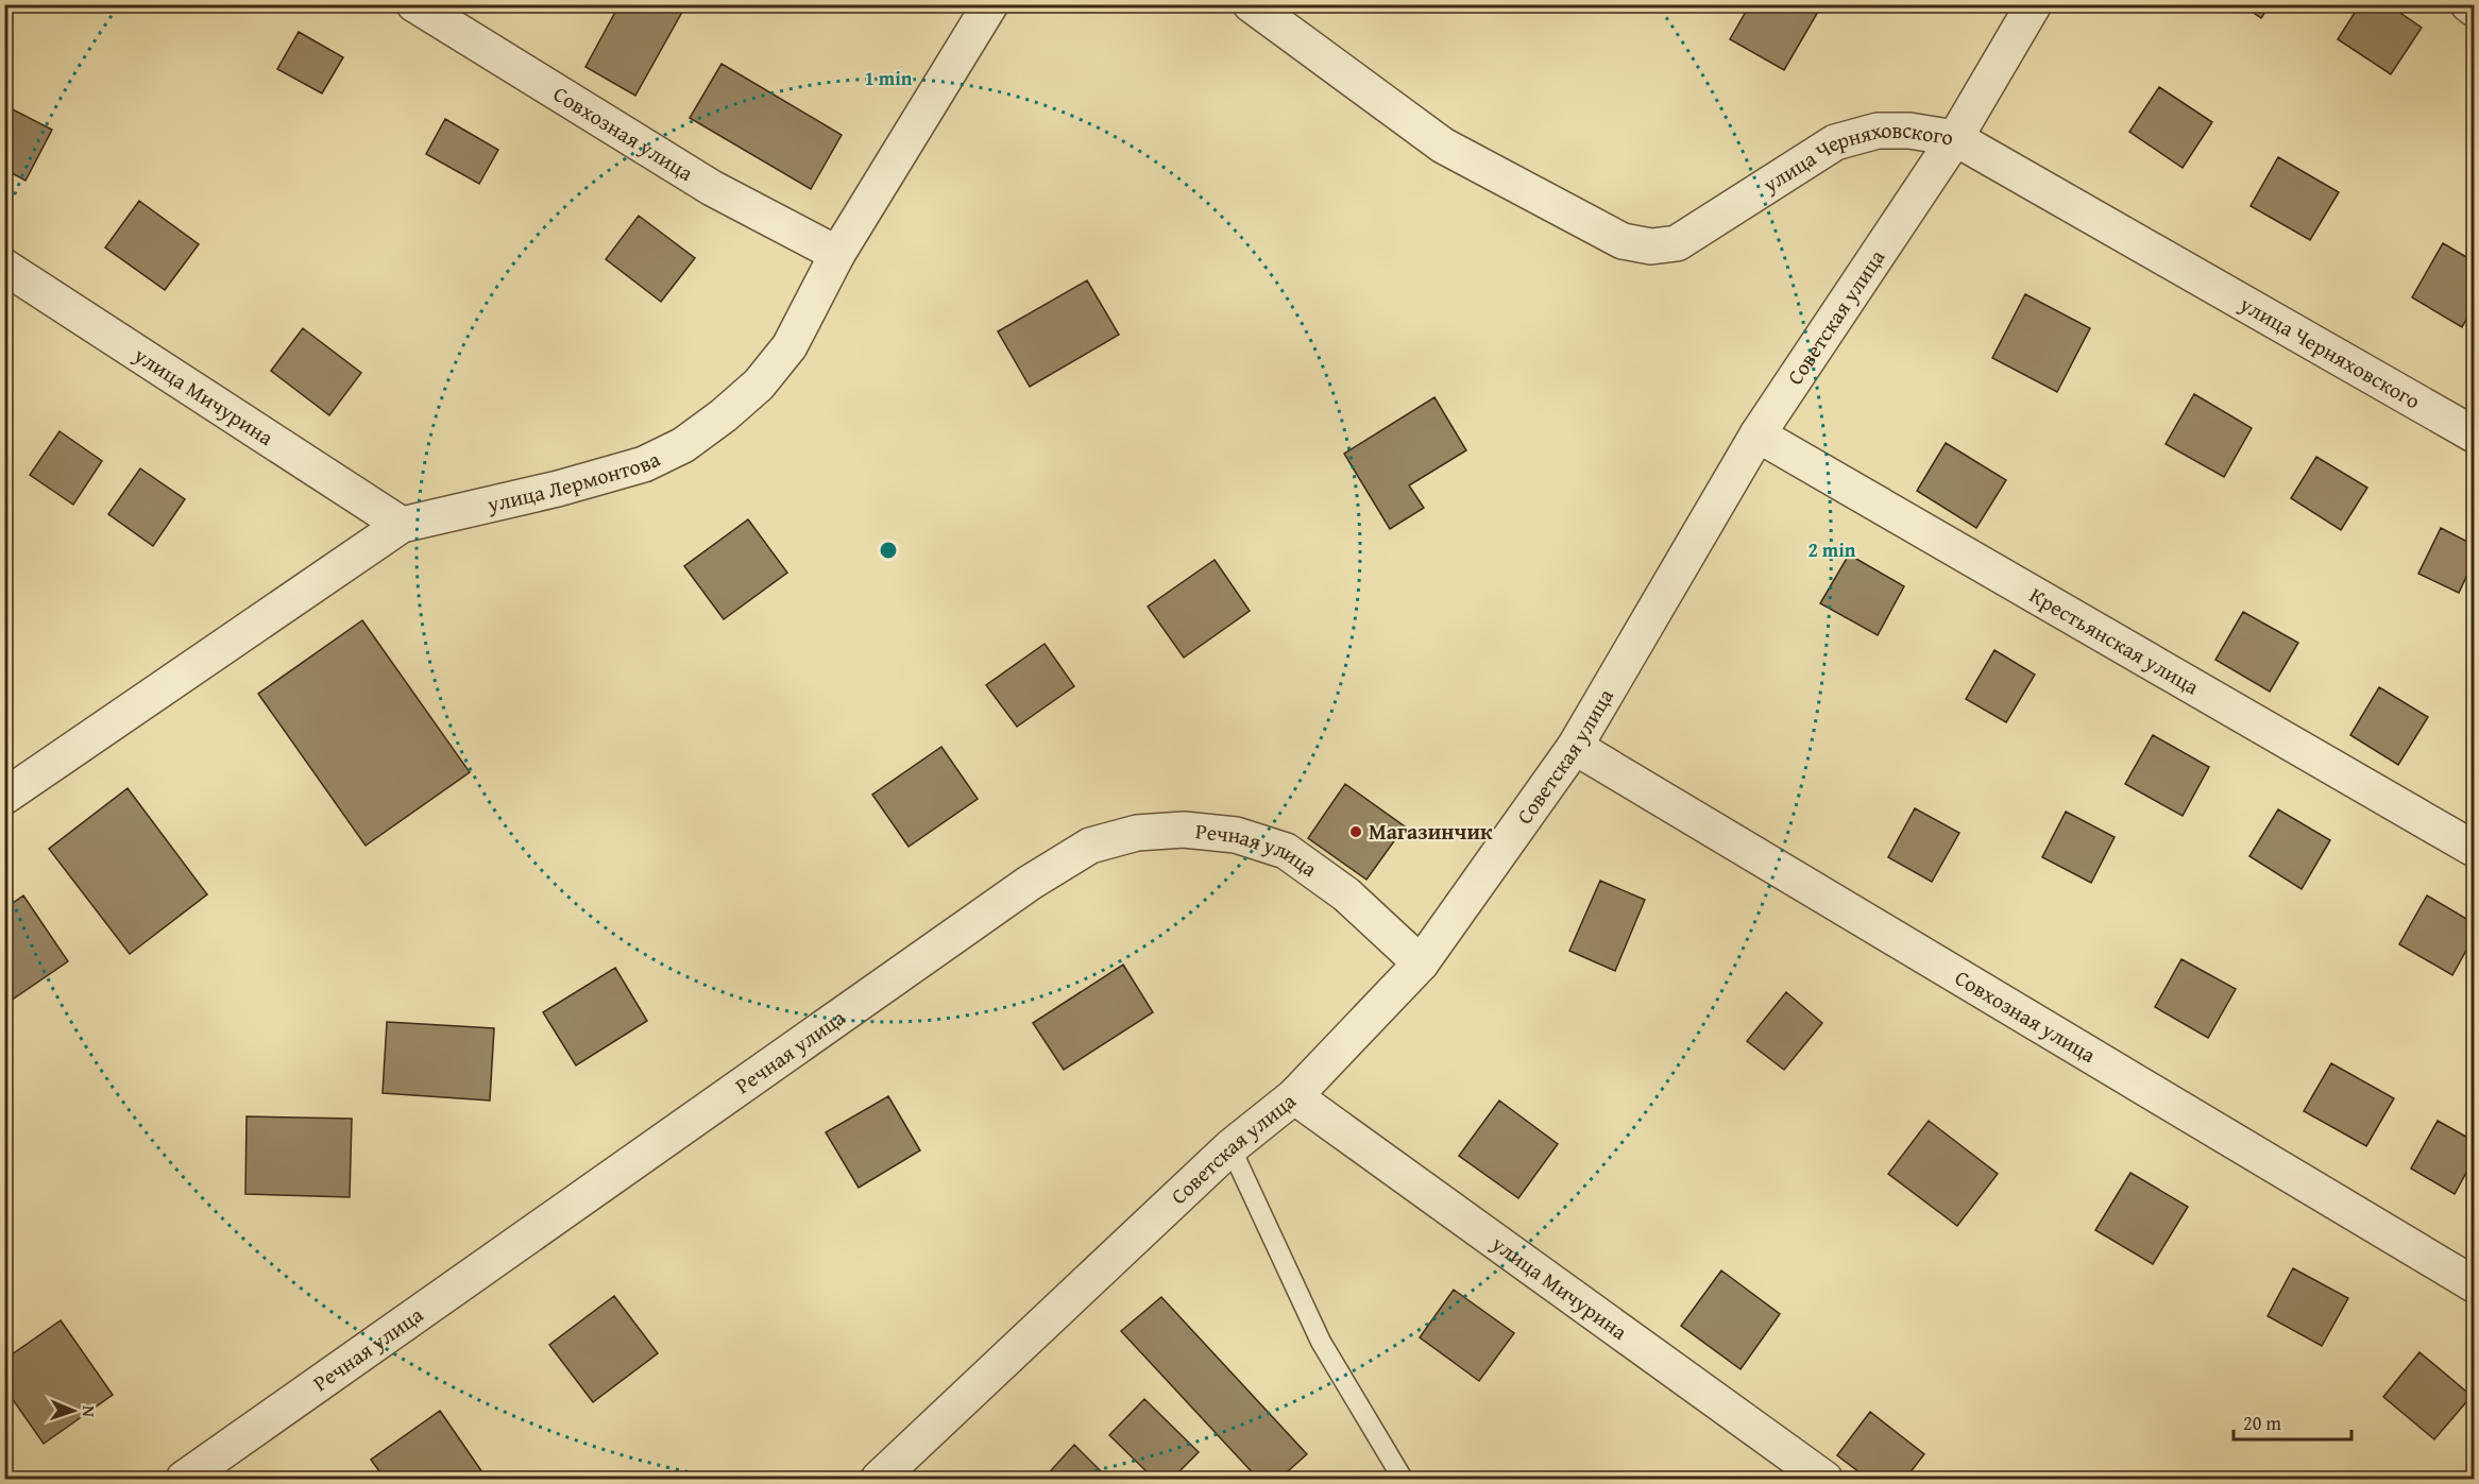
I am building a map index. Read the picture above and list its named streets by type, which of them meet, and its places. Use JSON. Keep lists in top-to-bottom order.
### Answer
{
  "streets": {
    "street": [
      "Совхозная улица",
      "улица Черняховского",
      "Советская улица",
      "улица Мичурина",
      "улица Лермонтова",
      "Крестьянская улица",
      "Речная улица"
    ]
  },
  "crossings": [
    ["Совхозная улица", "Советская улица"],
    ["Совхозная улица", "улица Лермонтова"],
    ["улица Черняховского", "Советская улица"],
    ["Советская улица", "улица Мичурина"],
    ["Советская улица", "Крестьянская улица"],
    ["Советская улица", "Речная улица"],
    ["улица Мичурина", "улица Лермонтова"]
  ],
  "places": ["Магазинчик"],
  "scale_bar": "20 m",
  "north": "right",
  "rings": ["1 min", "2 min"]
}
